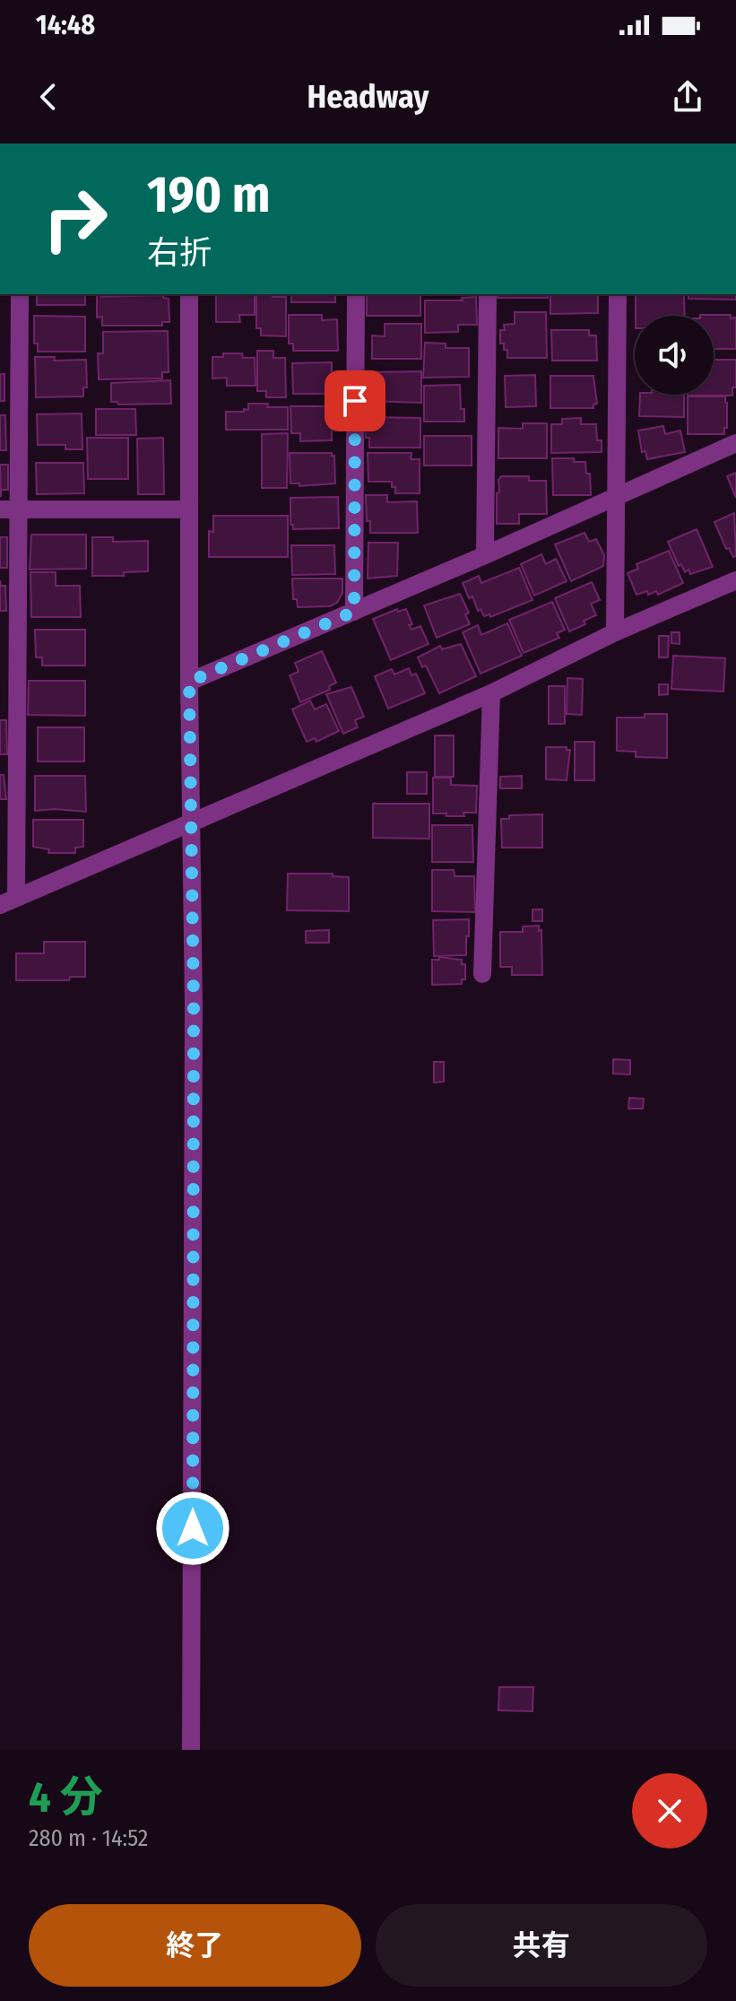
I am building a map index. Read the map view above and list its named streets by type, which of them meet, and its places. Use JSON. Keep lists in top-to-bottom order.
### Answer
{
  "page": {
    "status": "14:48",
    "header": "Headway",
    "turn": ["190 m", "右折"],
    "heading": ["4 分", "280 m · 14:52"],
    "buttons": ["終了", "共有"]
  }
}
